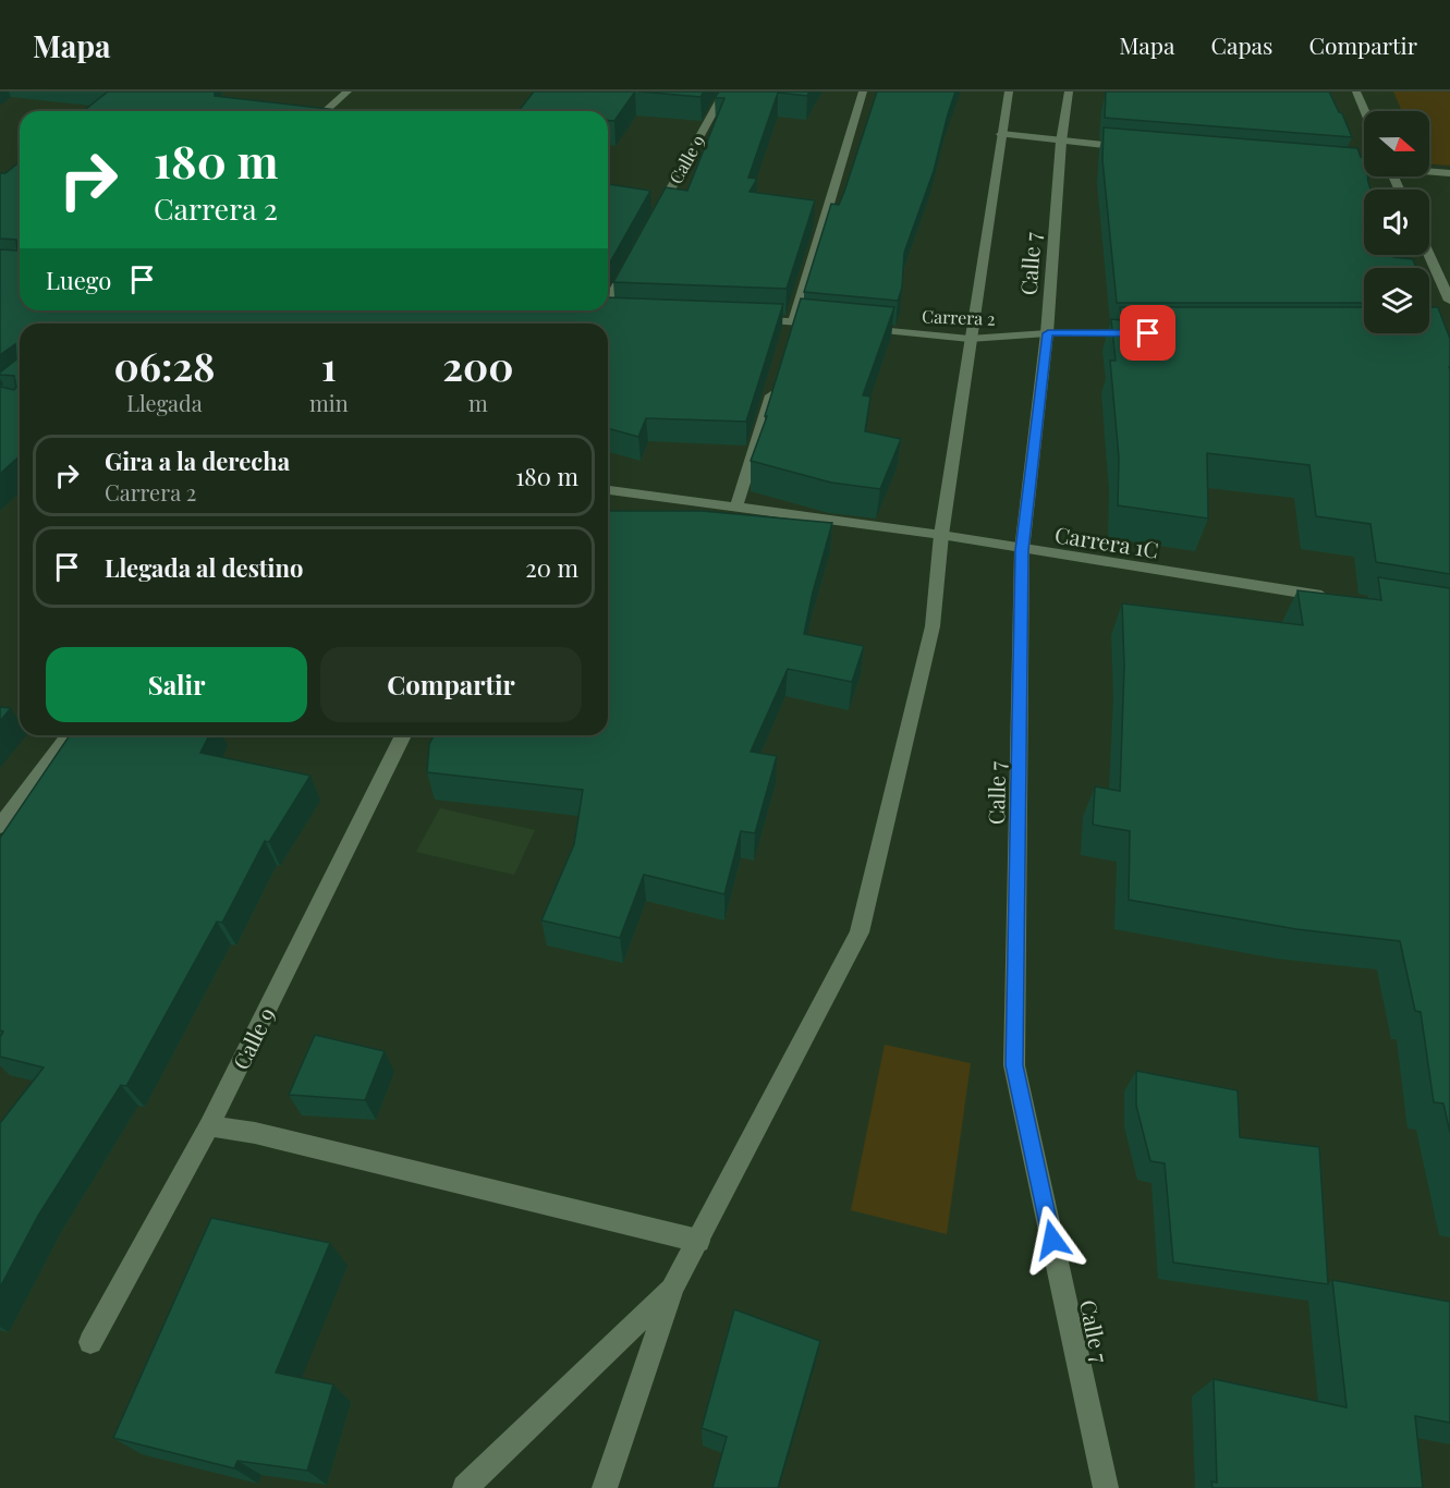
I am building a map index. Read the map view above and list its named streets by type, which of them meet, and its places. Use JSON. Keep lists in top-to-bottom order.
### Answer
{
  "streets": {
    "street": [
      "Calle 9",
      "Calle 7",
      "Carrera 2",
      "Carrera 1C"
    ]
  },
  "crossings": [
    ["Calle 7", "Carrera 2"],
    ["Calle 7", "Carrera 1C"]
  ],
  "north": "right",
  "page": {
    "header": "Mapa",
    "nav": ["Mapa", "Capas", "Compartir"],
    "turn": ["180 m", "Carrera 2"],
    "then": "Luego",
    "eta": [
      "06:28",
      "Llegada",
      "1",
      "min",
      "200",
      "m"
    ],
    "list": [
      {
        "name": "Gira a la derecha",
        "note": "Carrera 2",
        "value": "180 m"
      },
      {
        "name": "Llegada al destino",
        "value": "20 m"
      }
    ],
    "buttons": ["Salir", "Compartir"]
  }
}
